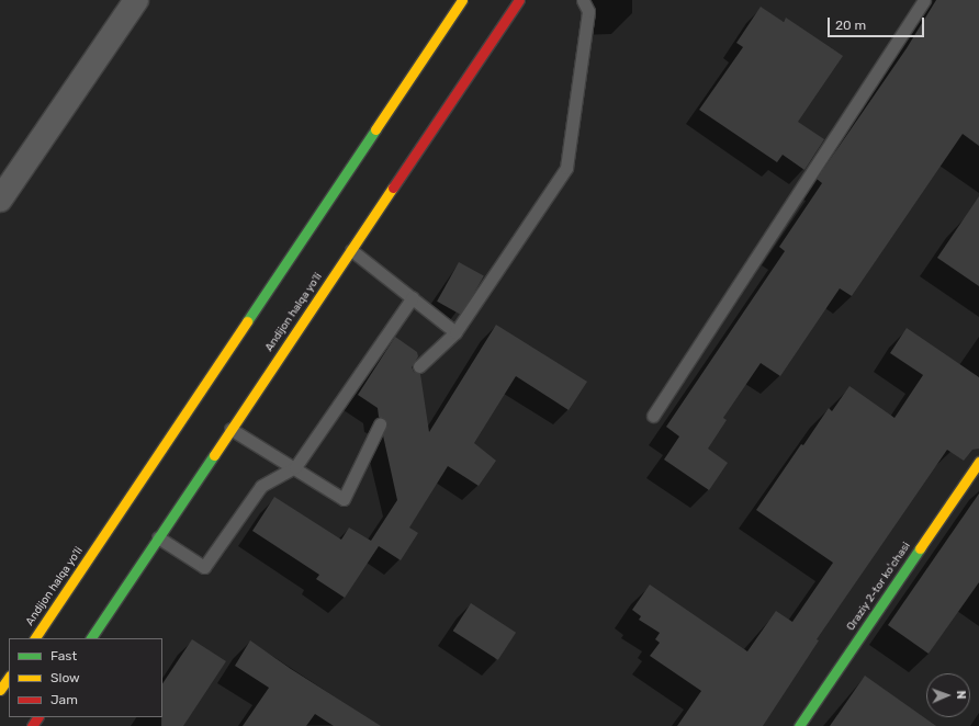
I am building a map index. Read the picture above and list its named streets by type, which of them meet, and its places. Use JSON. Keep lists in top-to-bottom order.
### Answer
{
  "streets": {
    "main road": ["Andijon halqa yo‘li", "Oraziy 2-tor koʻchasi"]
  },
  "legend": ["Fast", "Slow", "Jam"],
  "scale_bar": "20 m",
  "north": "right"
}
